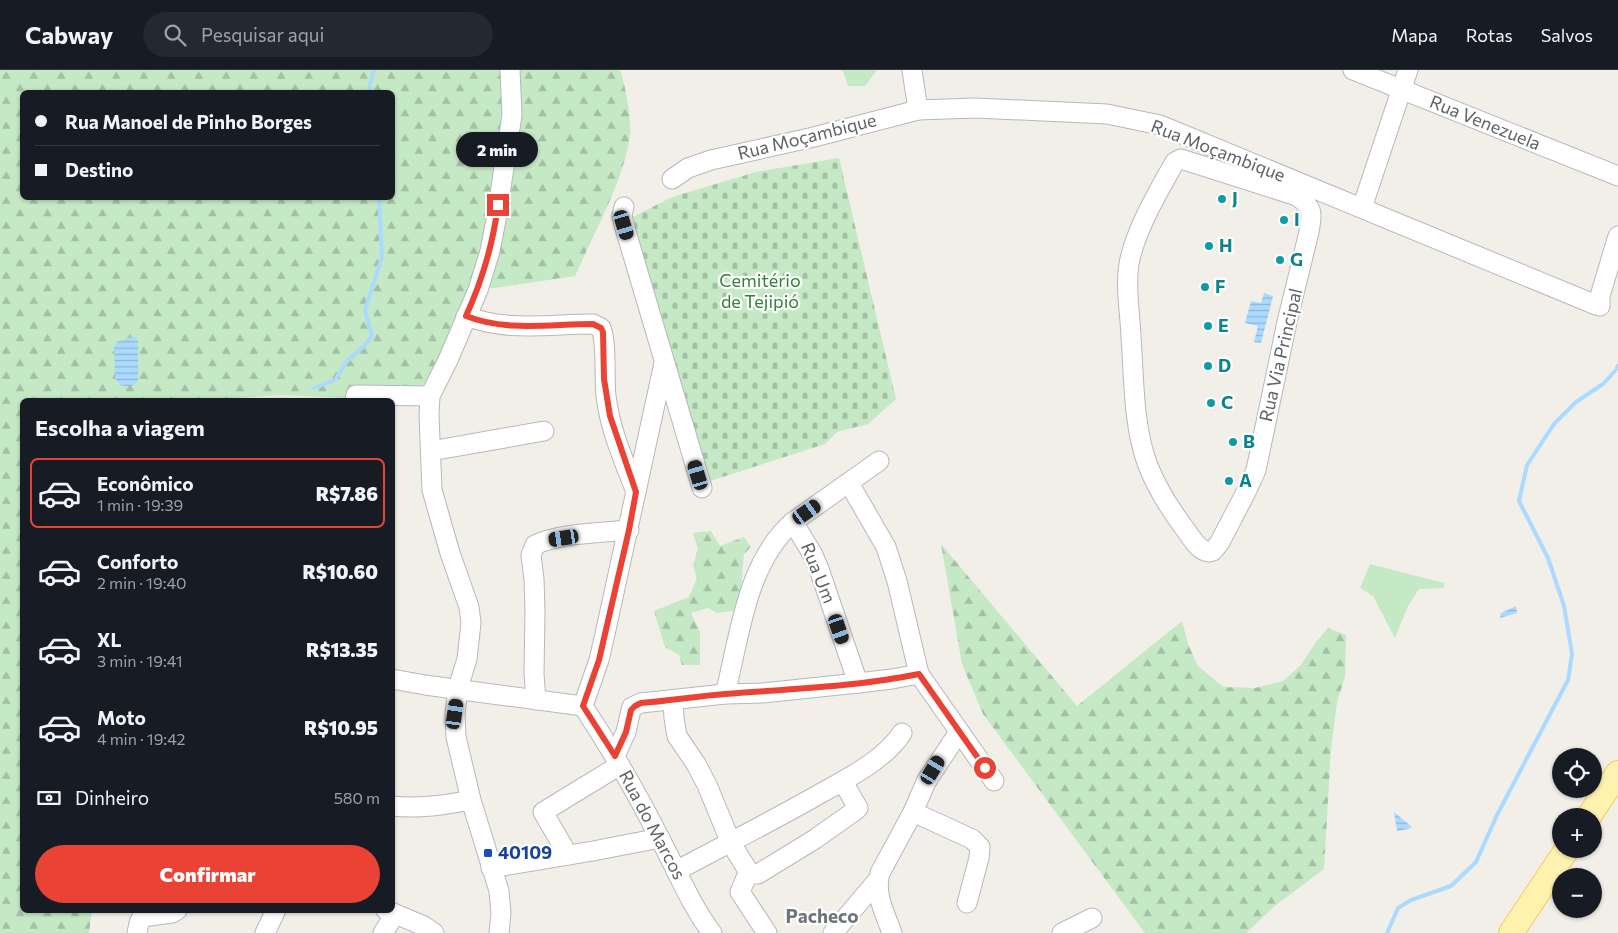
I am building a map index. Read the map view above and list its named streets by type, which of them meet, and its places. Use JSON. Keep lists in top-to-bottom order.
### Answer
{
  "streets": {
    "street": [
      "Rua Venezuela",
      "Rua Moçambique",
      "Rua Via Principal",
      "Rua Um",
      "Rua do Marcos"
    ]
  },
  "districts": ["Pacheco"],
  "parks": ["Cemitério de Tejipió"],
  "places": {
    "other": [
      "J",
      "I",
      "H",
      "G",
      "F",
      "E",
      "D",
      "C",
      "B",
      "A"
    ],
    "transit": ["40109"]
  },
  "page": {
    "header": "Cabway",
    "search": "Pesquisar aqui",
    "nav": ["Mapa", "Rotas", "Salvos"],
    "banner": ["Rua Manoel de Pinho Borges", "Destino"],
    "bubble": "2 min",
    "heading": "Escolha a viagem",
    "list": [
      {
        "name": "Econômico",
        "note": "1 min · 19:39",
        "value": "R$7.86"
      },
      {
        "name": "Conforto",
        "note": "2 min · 19:40",
        "value": "R$10.60"
      },
      {
        "name": "XL",
        "note": "3 min · 19:41",
        "value": "R$13.35"
      },
      {
        "name": "Moto",
        "note": "4 min · 19:42",
        "value": "R$10.95"
      }
    ],
    "map_buttons": ["+", "−"],
    "pay": ["Dinheiro", "580 m"],
    "buttons": "Confirmar"
  }
}
